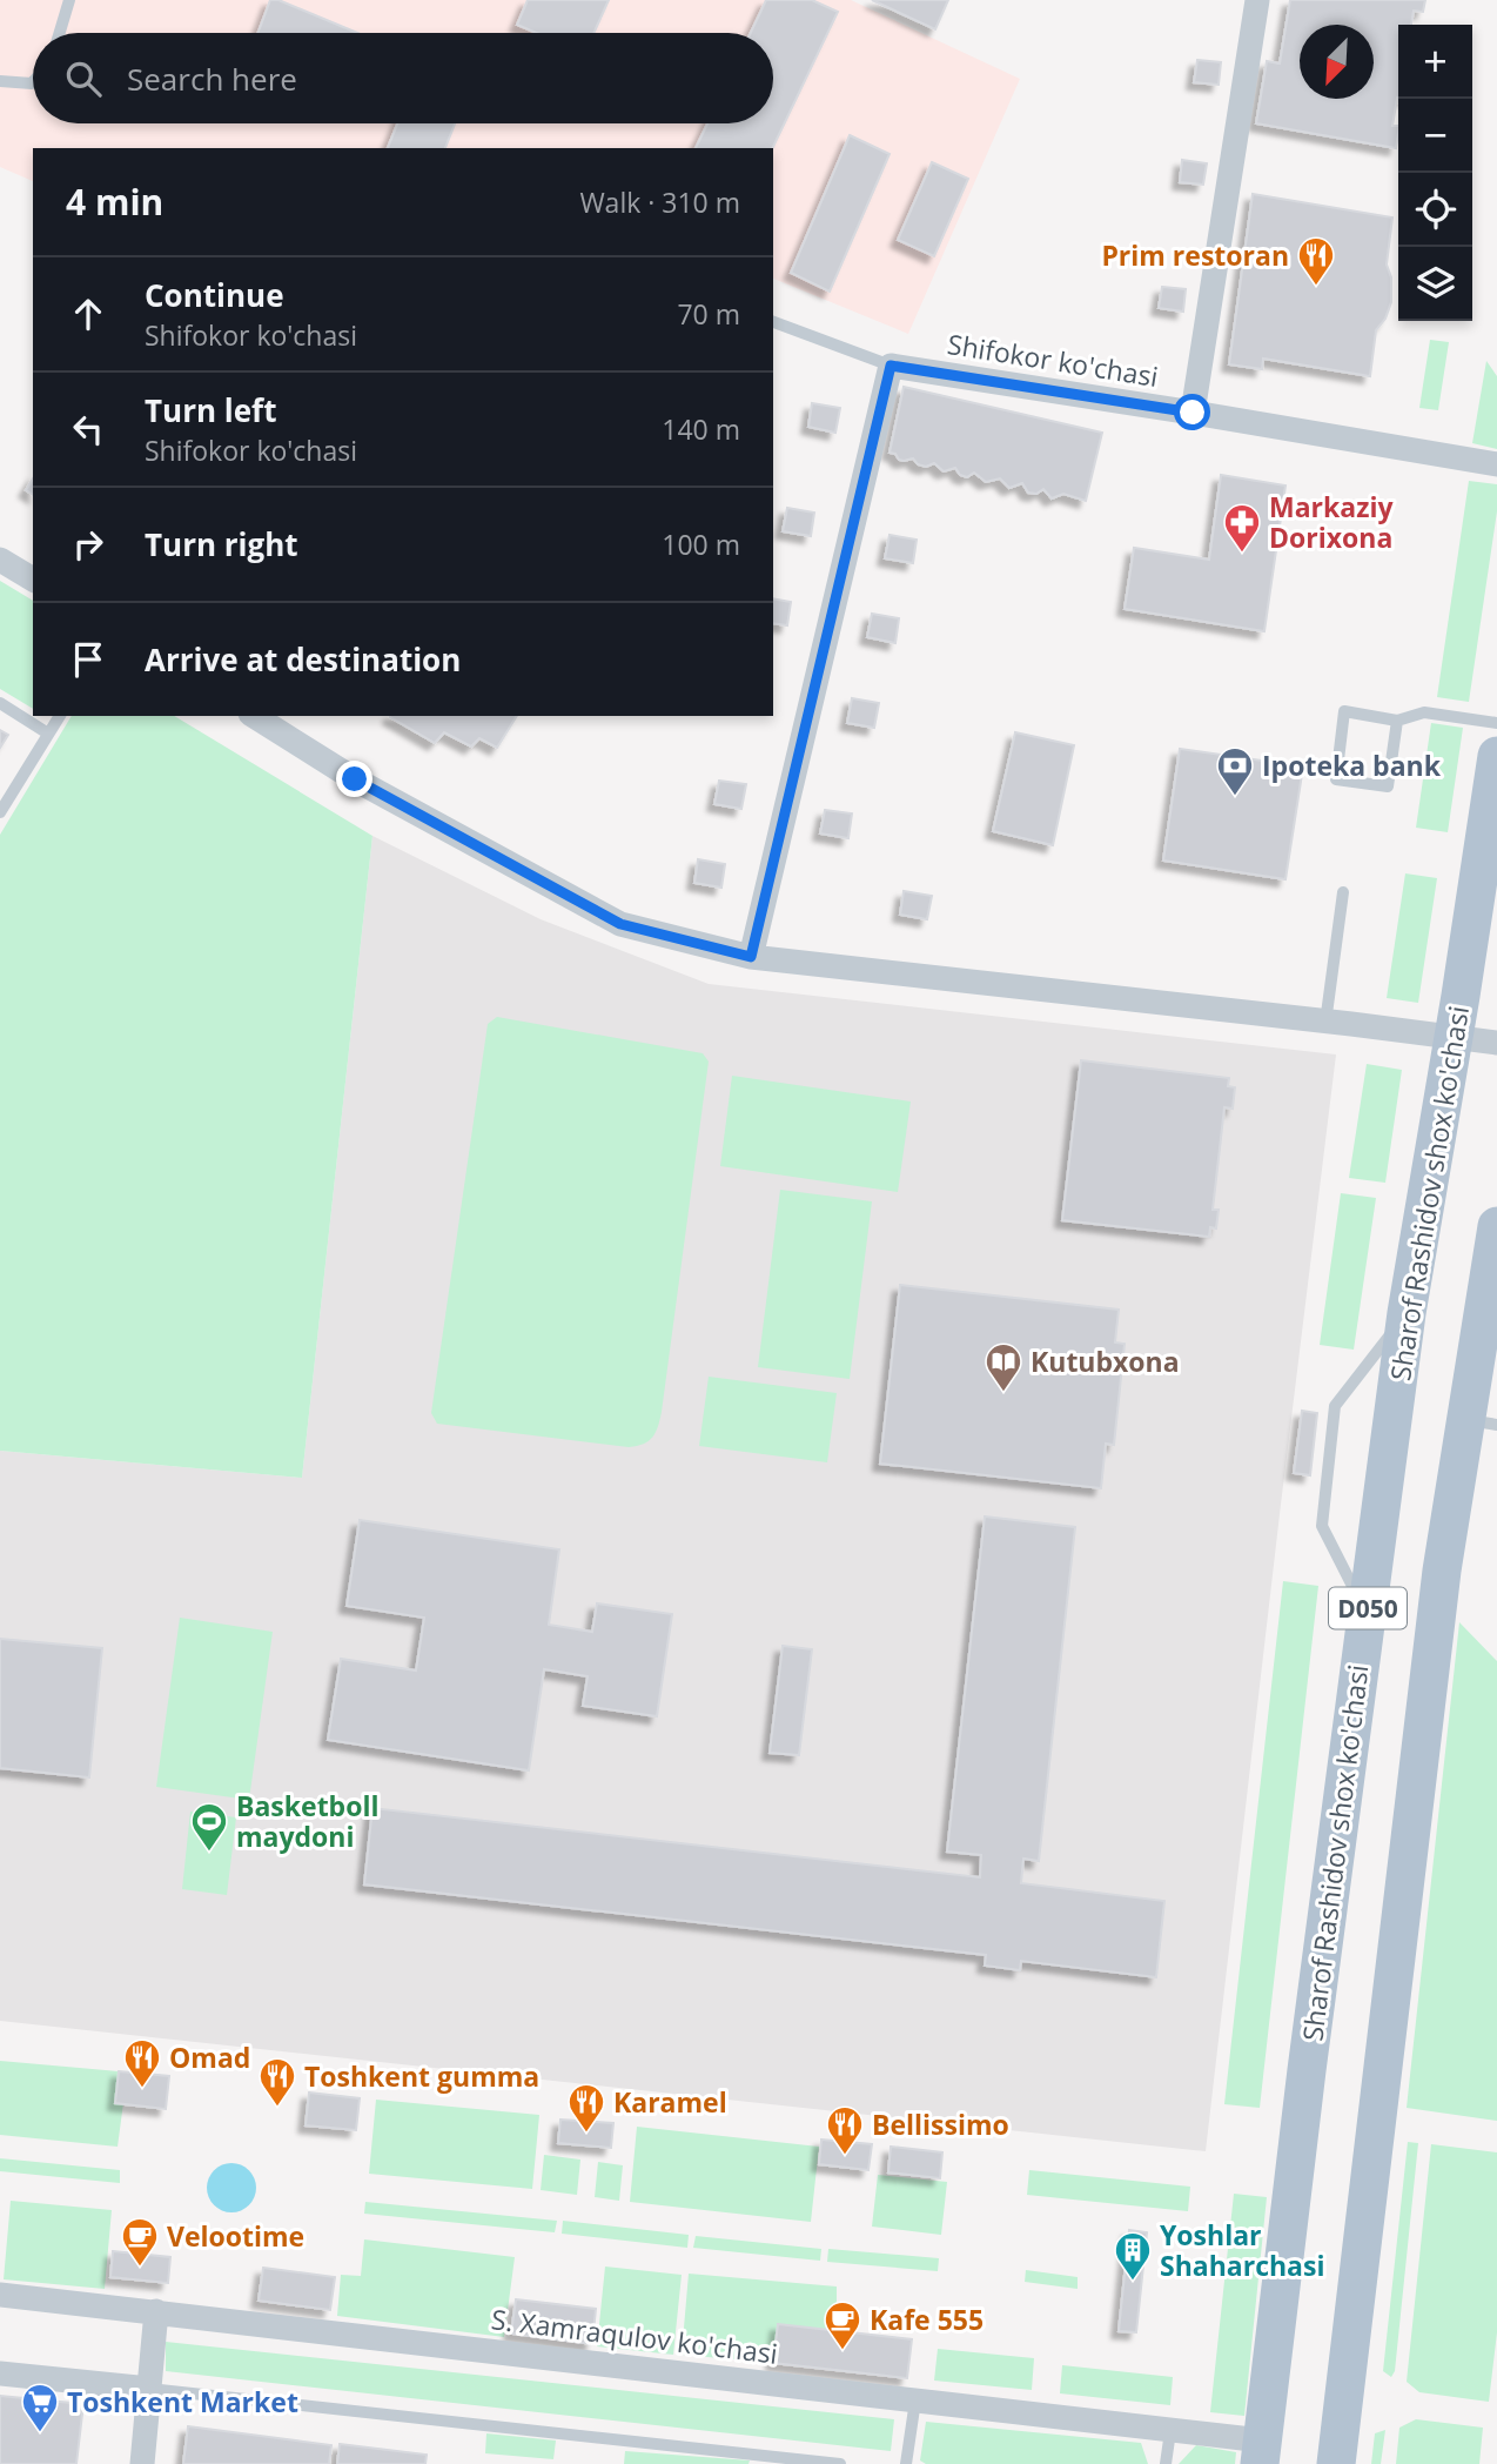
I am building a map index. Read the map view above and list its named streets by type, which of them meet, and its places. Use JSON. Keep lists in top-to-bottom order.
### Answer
{
  "streets": {
    "main road": ["Sharof Rashidov shox ko'chasi", "D050"],
    "street": ["Shifokor ko'chasi", "S. Xamraqulov ko'chasi"]
  },
  "crossings": [
    ["Sharof Rashidov shox ko'chasi", "S. Xamraqulov ko'chasi"]
  ],
  "places": {
    "restaurant": [
      "Prim restoran",
      "Omad",
      "Toshkent gumma",
      "Karamel",
      "Bellissimo"
    ],
    "pharmacy": ["Markaziy Dorixona"],
    "bank": ["Ipoteka bank"],
    "library": ["Kutubxona"],
    "sports": ["Basketboll maydoni"],
    "cafe": ["Velootime", "Kafe 555"],
    "building": ["Yoshlar Shaharchasi"],
    "supermarket": ["Toshkent Market"]
  },
  "north": "bottom left",
  "page": {
    "map_buttons": ["+", "−"],
    "search": "Search here",
    "heading": ["4 min", "Walk · 310 m"],
    "list": [
      ["Continue", "Shifokor ko'chasi", "70 m"],
      ["Turn left", "Shifokor ko'chasi", "140 m"],
      ["Turn right", "100 m"],
      "Arrive at destination"
    ]
  }
}
